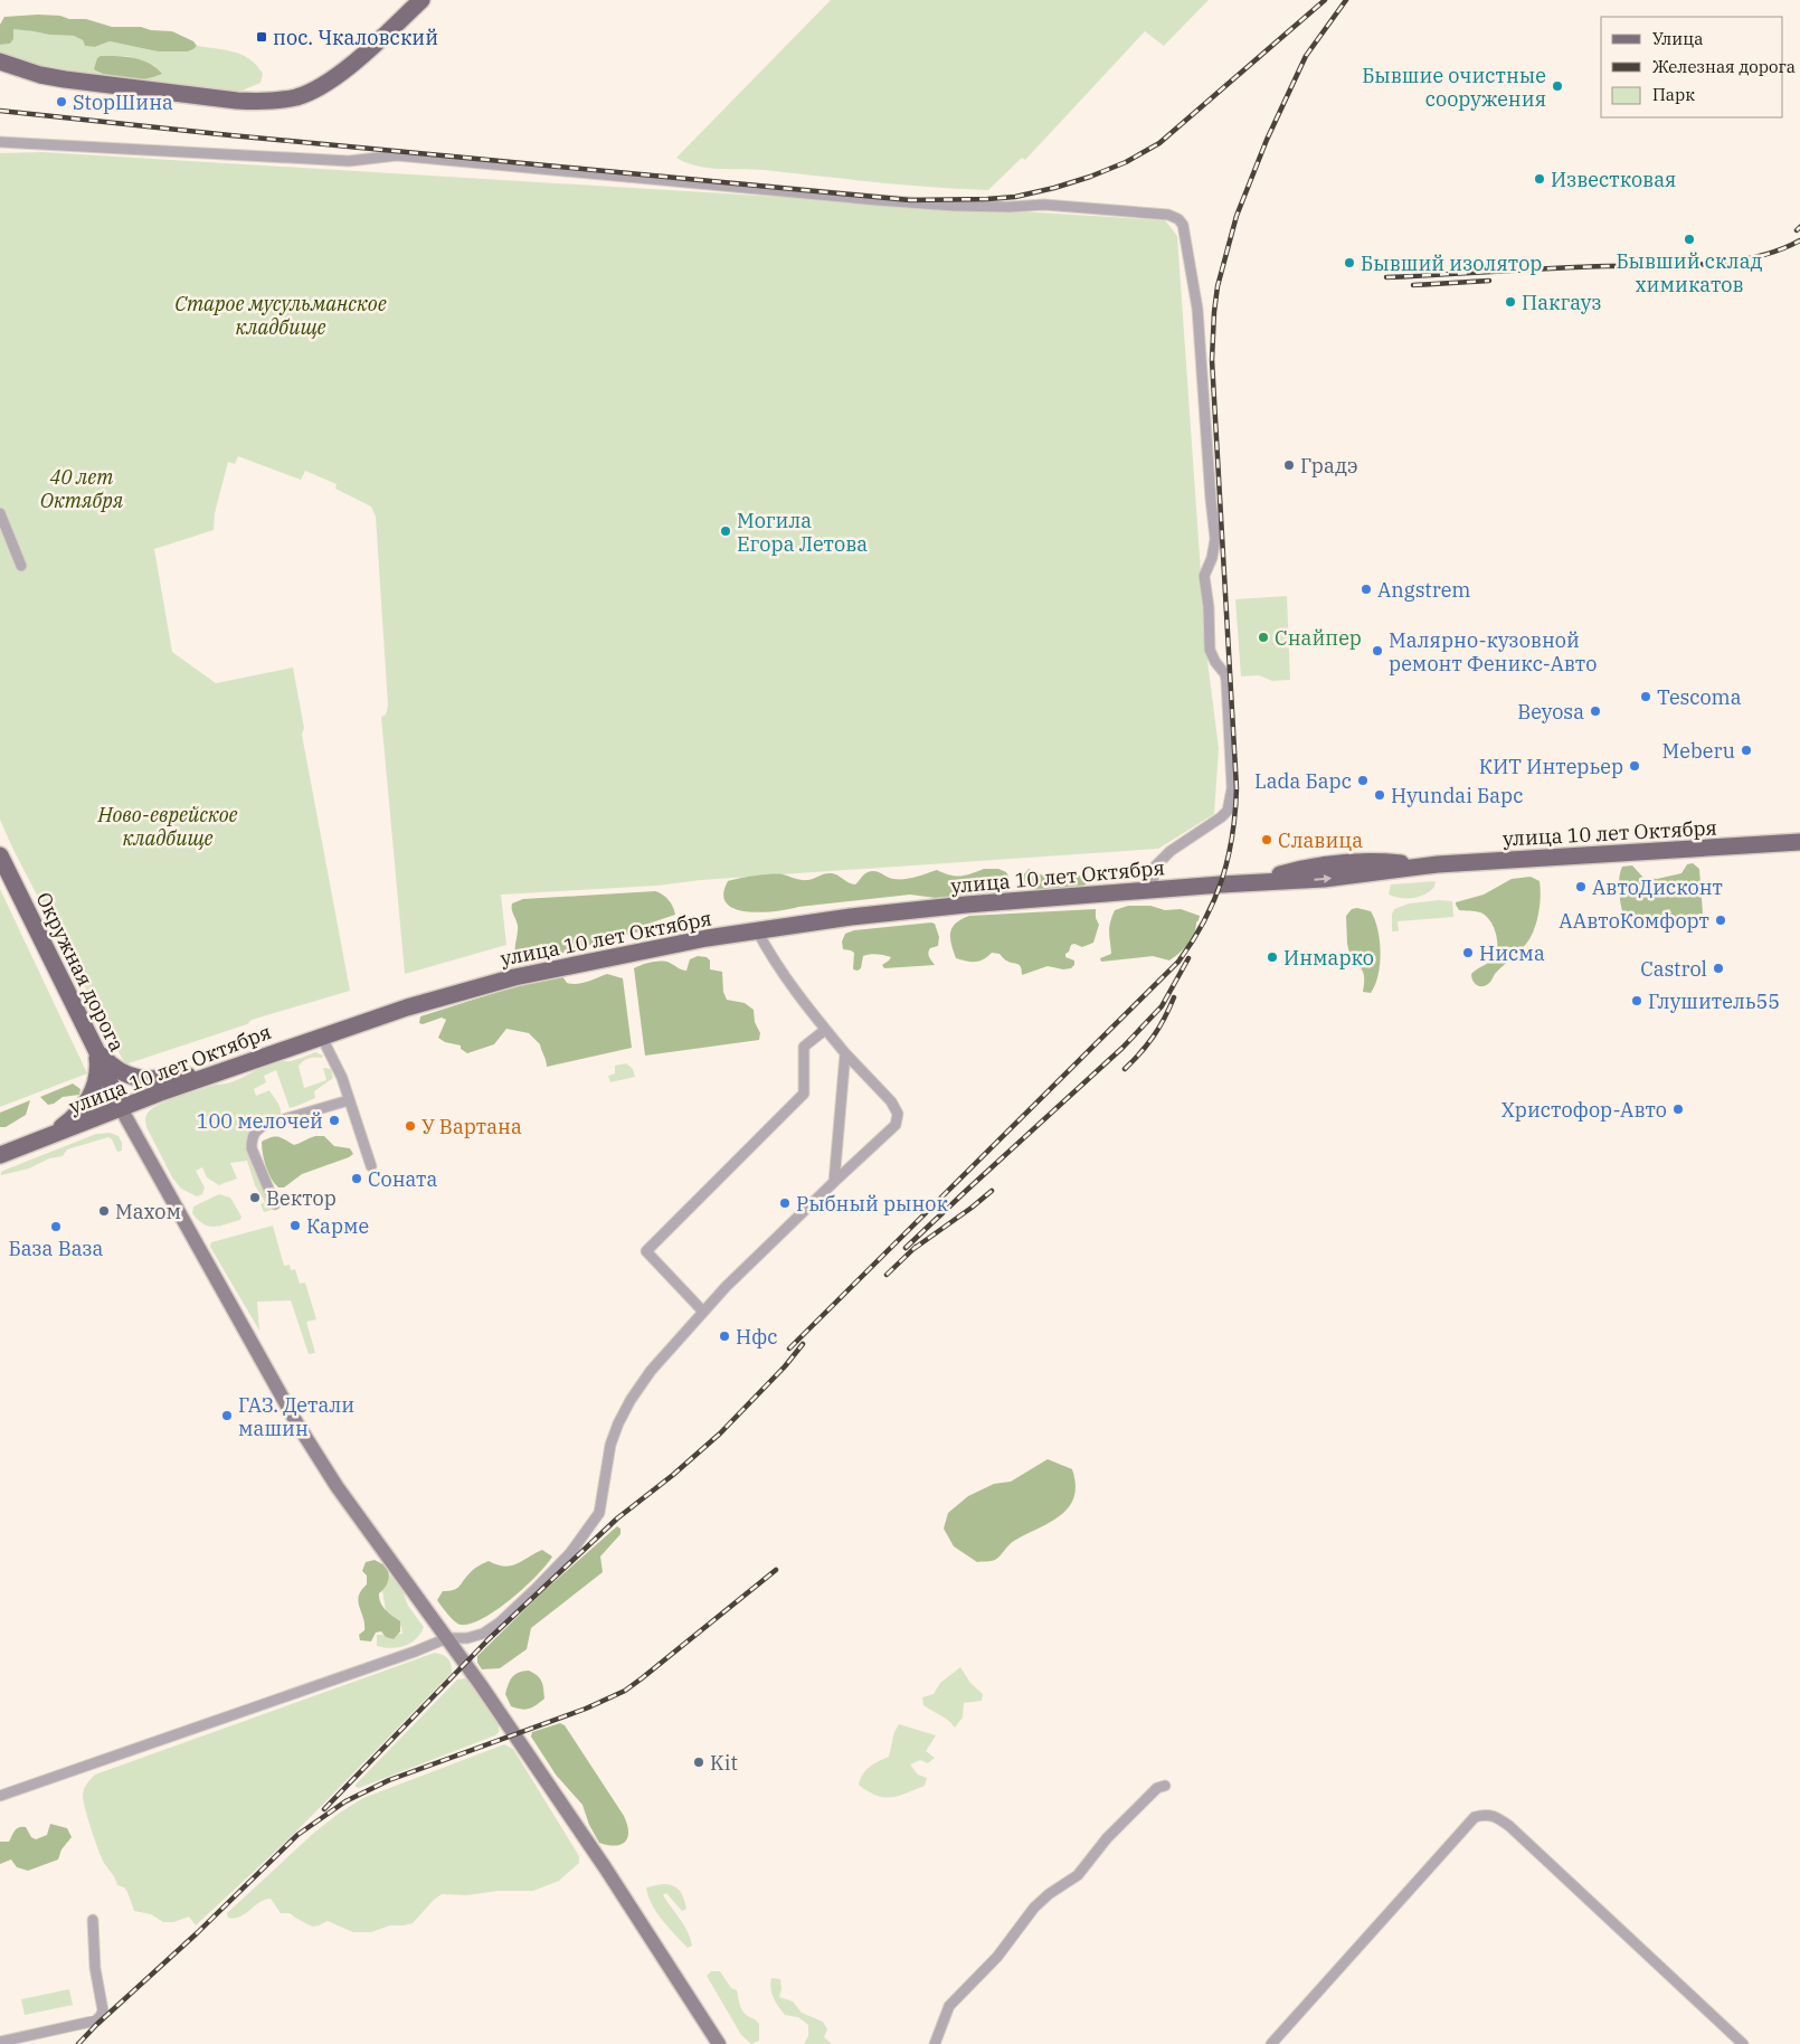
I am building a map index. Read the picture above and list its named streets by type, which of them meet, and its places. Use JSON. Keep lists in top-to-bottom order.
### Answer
{
  "streets": {
    "main road": ["улица 10 лет Октября", "Окружная дорога"]
  },
  "crossings": [
    ["улица 10 лет Октября", "Окружная дорога"]
  ],
  "parks": ["Старое мусульманское кладбище", "40 лет Октября", "Ново-еврейское кладбище"],
  "places": {
    "transit": ["пос. Чкаловский"],
    "other": [
      "Бывшие очистные сооружения",
      "StopШина",
      "Известковая",
      "Бывший склад химикатов",
      "Бывший изолятор",
      "Пакгауз",
      "Градэ",
      "Могила Егора Летова",
      "Angstrem",
      "Снайпер",
      "Малярно-кузовной ремонт Феникс-Авто",
      "Tescoma",
      "Beyosa",
      "Meberu",
      "КИТ Интерьер",
      "Lada Барс",
      "Hyundai Барс",
      "Славица",
      "АвтоДисконт",
      "ААвтоКомфорт",
      "Нисма",
      "Инмарко",
      "Castrol",
      "Глушитель55",
      "Христофор-Авто",
      "100 мелочей",
      "У Вартана",
      "Соната",
      "Вектор",
      "Рыбный рынок",
      "Махом",
      "Карме",
      "База Ваза",
      "Нфс",
      "ГАЗ. Детали машин",
      "Kit"
    ]
  },
  "legend": ["Улица", "Железная дорога", "Парк"]
}
